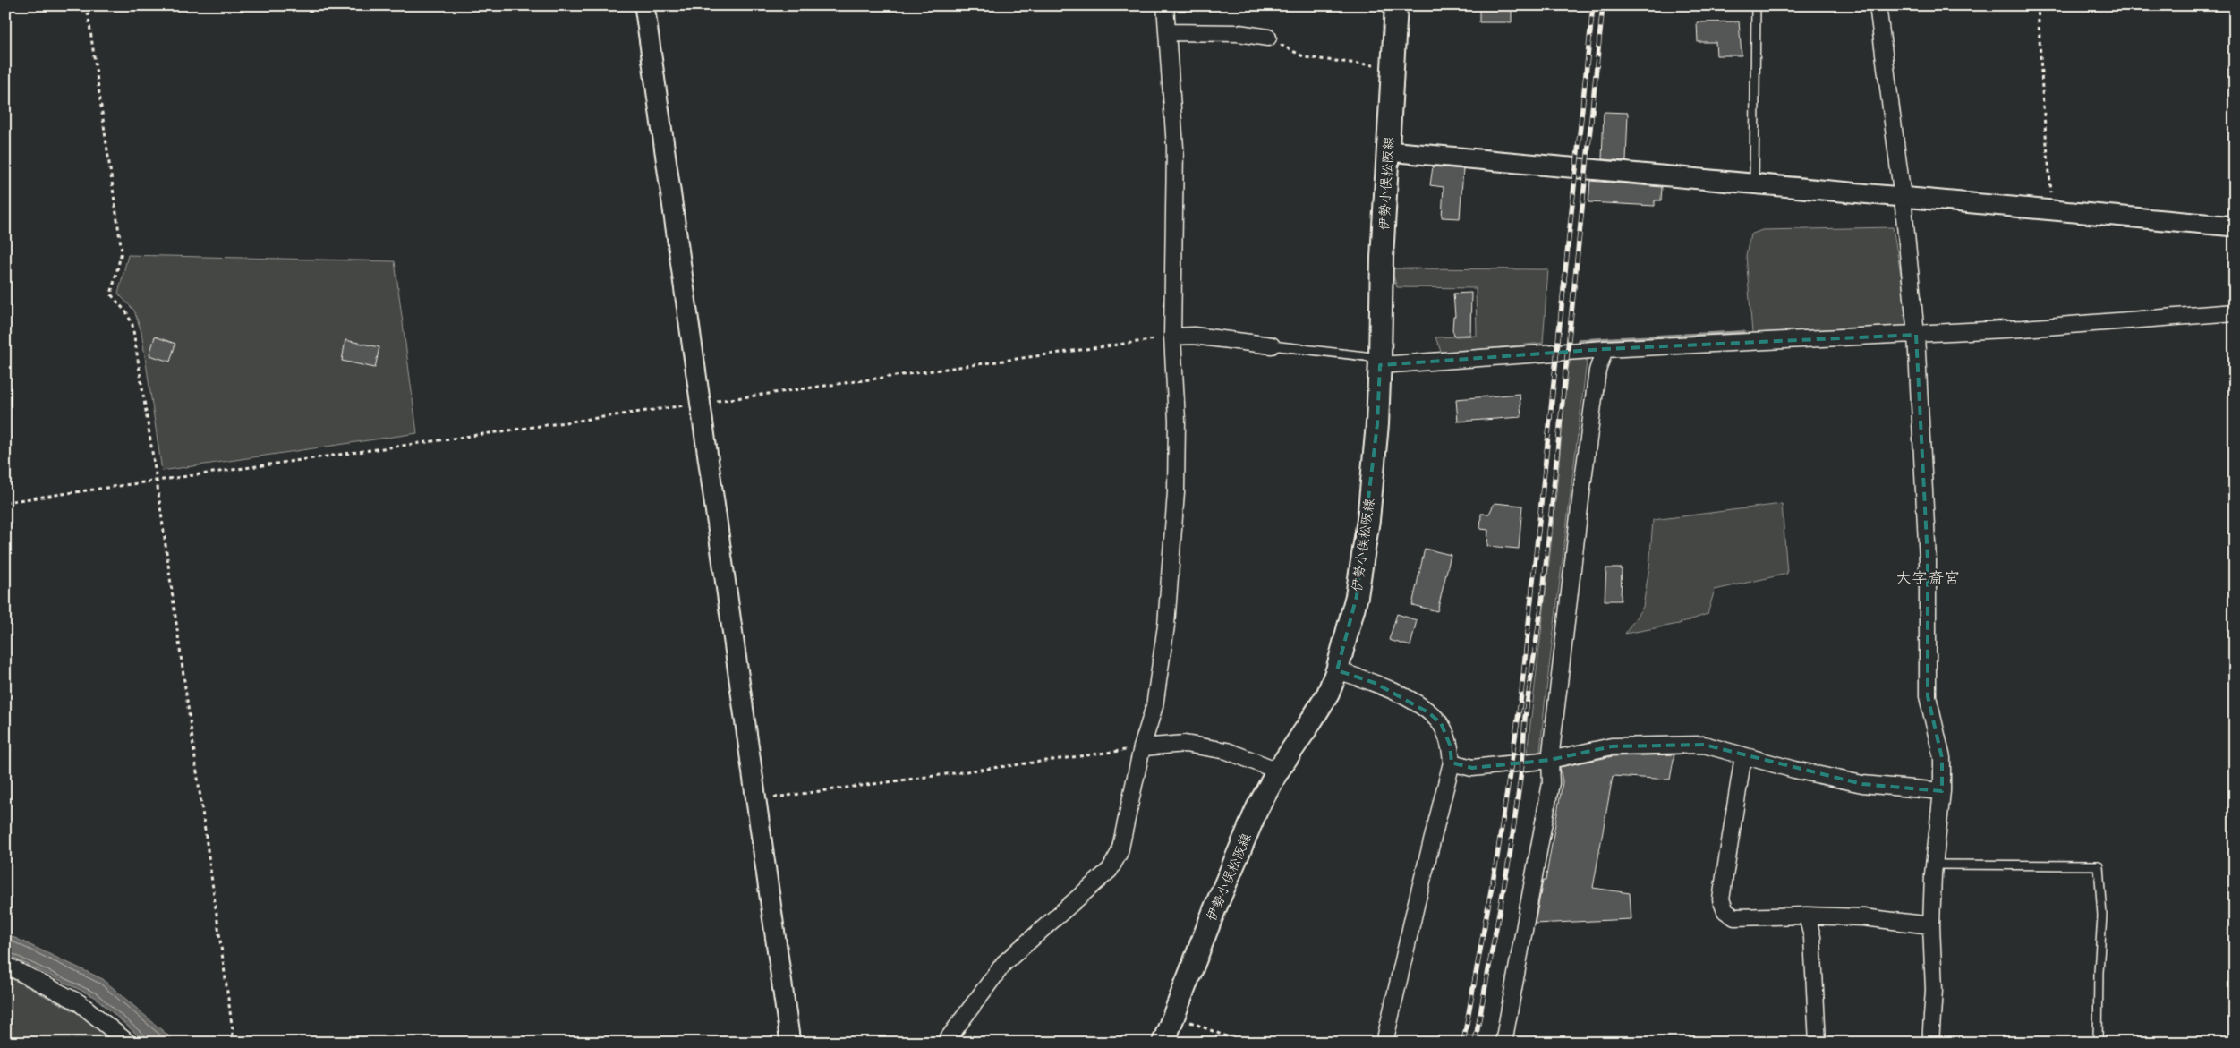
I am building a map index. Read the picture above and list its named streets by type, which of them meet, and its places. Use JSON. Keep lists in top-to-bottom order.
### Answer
{
  "streets": {
    "main road": ["伊勢小俣松阪線"]
  },
  "districts": ["大字斎宮"]
}
